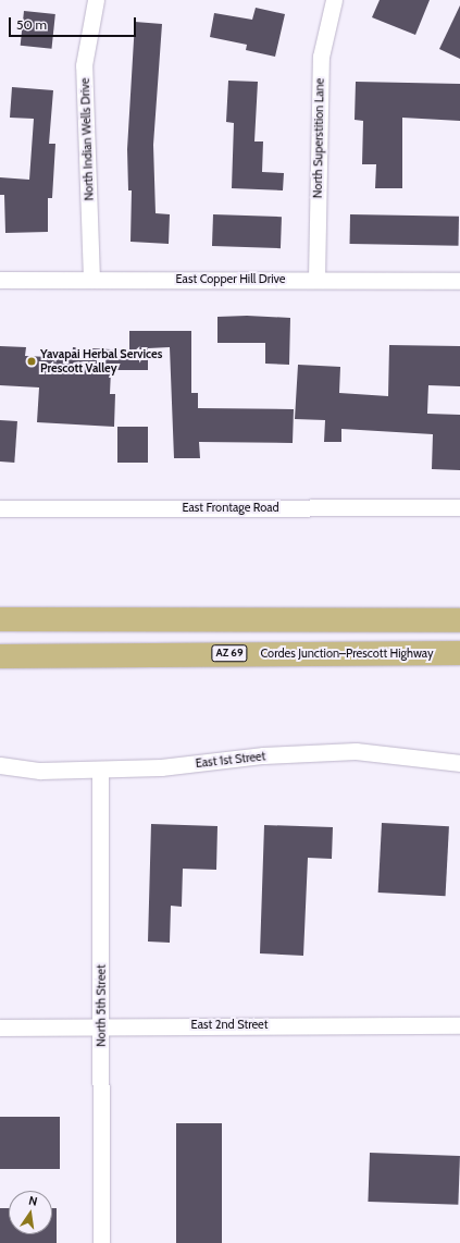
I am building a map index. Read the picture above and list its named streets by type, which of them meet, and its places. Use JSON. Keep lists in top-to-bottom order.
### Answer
{
  "streets": {
    "main road": ["AZ 69", "Cordes Junction–Prescott Highway"],
    "street": [
      "North Superstition Lane",
      "North Indian Wells Drive",
      "East Copper Hill Drive",
      "East Frontage Road",
      "East 1st Street",
      "North 5th Street",
      "East 2nd Street"
    ]
  },
  "crossings": [
    ["North Superstition Lane", "East Copper Hill Drive"],
    ["North Indian Wells Drive", "East Copper Hill Drive"],
    ["East 1st Street", "North 5th Street"],
    ["North 5th Street", "East 2nd Street"]
  ],
  "places": ["Yavapai Herbal Services Prescott Valley"],
  "scale_bar": "50 m",
  "north": "top"
}
